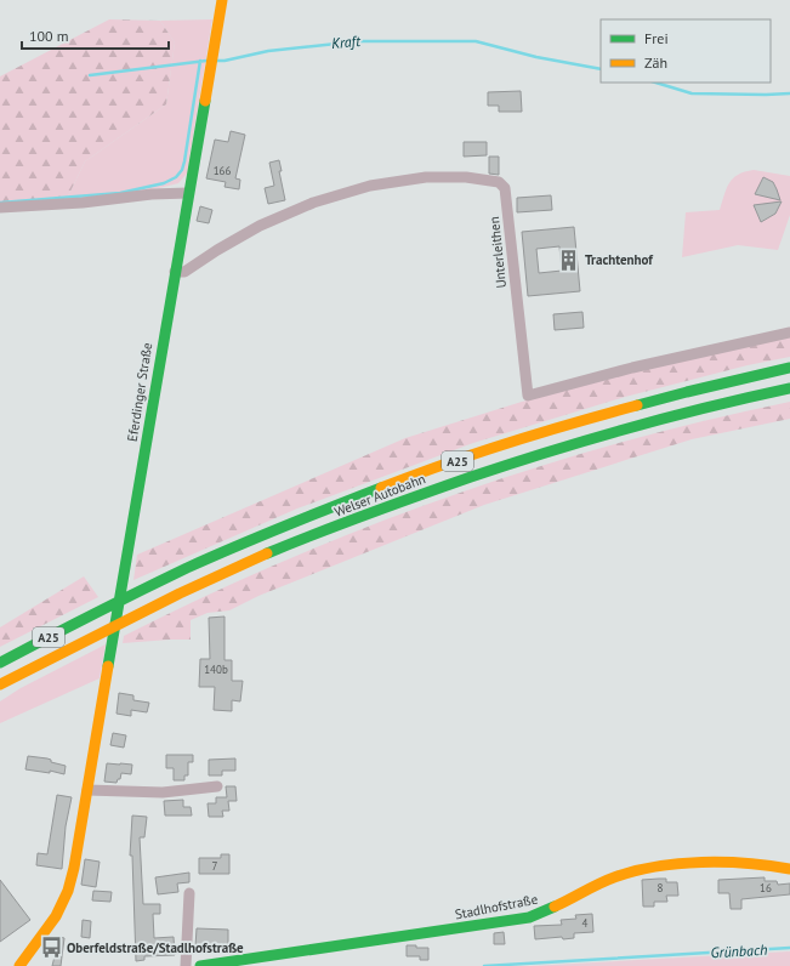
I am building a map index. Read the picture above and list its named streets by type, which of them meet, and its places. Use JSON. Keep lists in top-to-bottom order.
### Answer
{
  "streets": {
    "main road": [
      "Eferdinger Straße",
      "A25",
      "Welser Autobahn",
      "Stadlhofstraße"
    ],
    "street": ["Unterleithen"]
  },
  "crossings": [
    ["Unterleithen", "Eferdinger Straße"]
  ],
  "water": ["Kraft", "Grünbach"],
  "places": {
    "building": ["Trachtenhof"],
    "bus stop": ["Oberfeldstraße/Stadlhofstraße"]
  },
  "house_numbers": [
    "166",
    "140b",
    "7",
    "8",
    "16",
    "4"
  ],
  "legend": ["Frei", "Zäh"],
  "scale_bar": "100 m"
}
